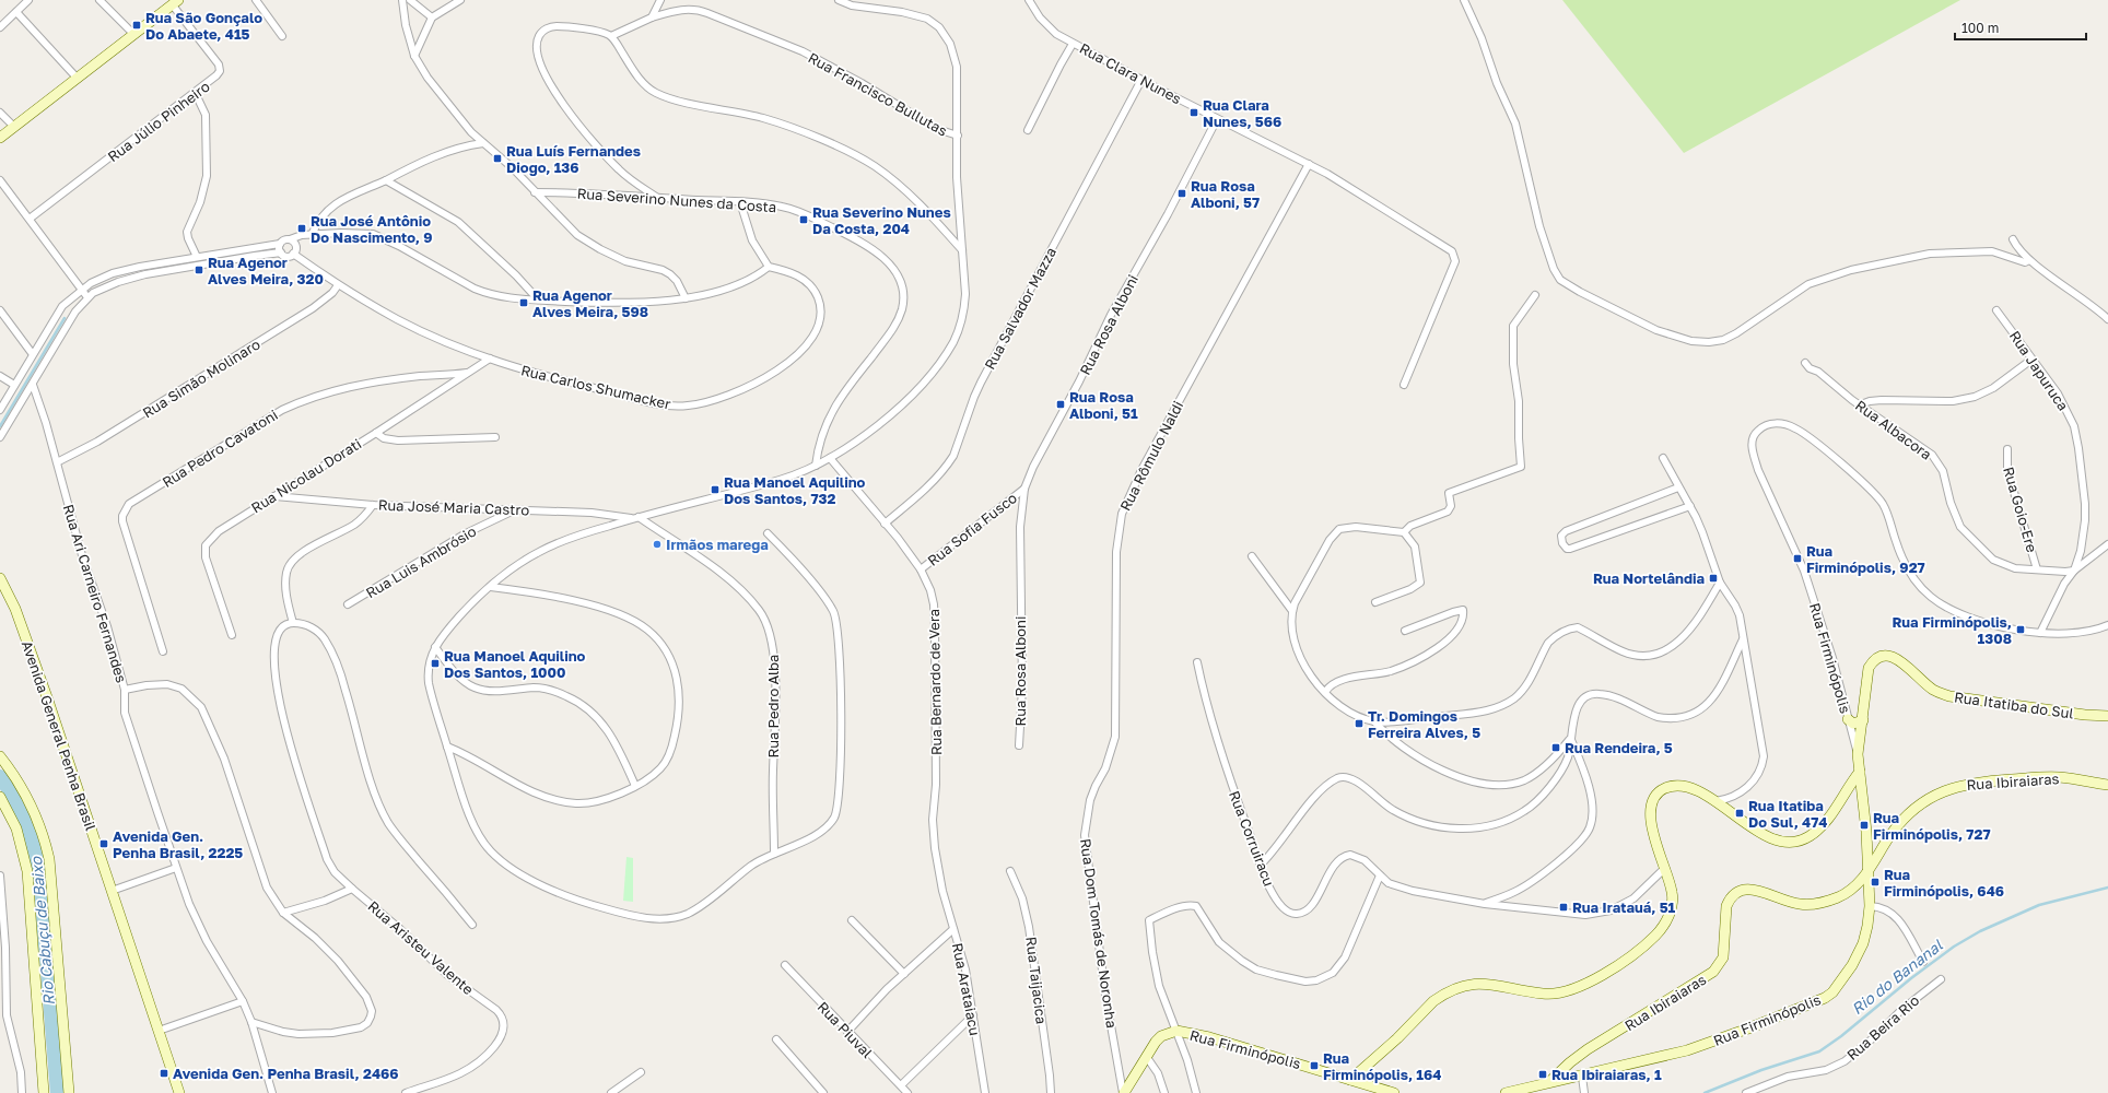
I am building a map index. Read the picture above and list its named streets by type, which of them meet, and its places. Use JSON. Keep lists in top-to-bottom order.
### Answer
{
  "streets": {
    "main road": [
      "Rua Firminópolis",
      "Rua Itatiba do Sul",
      "Avenida General Penha Brasil",
      "Rua Ibiraiaras"
    ],
    "street": [
      "Rua Clara Nunes",
      "Rua Francisco Bullutas",
      "Rua Júlio Pinheiro",
      "Rua Severino Nunes da Costa",
      "Rua Salvador Mazza",
      "Rua Rosa Alboni",
      "Rua Japuruca",
      "Rua Simão Molinaro",
      "Rua Carlos Shumacker",
      "Rua Albacora",
      "Rua Pedro Cavatoni",
      "Rua Rômulo Naldi",
      "Rua Nicolau Dorati",
      "Rua José Maria Castro",
      "Rua Goio-Ere",
      "Rua Sofia Fusco",
      "Rua Luis Ambrósio",
      "Rua Ari Carneiro Fernandes",
      "Rua Bernardo de Vera",
      "Rua Pedro Alba",
      "Rua Corruiracu",
      "Rua Dom Tomás de Noronha",
      "Rua Aristeu Valente",
      "Rua Taijacica",
      "Rua Arataiacu",
      "Rua Beira Rio",
      "Rua Piuval"
    ]
  },
  "crossings": [
    ["Rua Clara Nunes", "Rua Salvador Mazza"],
    ["Rua Clara Nunes", "Rua Rosa Alboni"],
    ["Rua Clara Nunes", "Rua Rômulo Naldi"],
    ["Rua Salvador Mazza", "Rua Bernardo de Vera"],
    ["Rua Rosa Alboni", "Rua Sofia Fusco"],
    ["Rua Japuruca", "Rua Albacora"],
    ["Rua Japuruca", "Rua Firminópolis"],
    ["Rua Simão Molinaro", "Rua Carlos Shumacker"],
    ["Rua Simão Molinaro", "Rua Ari Carneiro Fernandes"],
    ["Rua Carlos Shumacker", "Rua Nicolau Dorati"],
    ["Rua Albacora", "Rua Goio-Ere"],
    ["Rua Pedro Cavatoni", "Rua Nicolau Dorati"],
    ["Rua Rômulo Naldi", "Rua Dom Tomás de Noronha"],
    ["Rua Nicolau Dorati", "Rua José Maria Castro"],
    ["Rua José Maria Castro", "Rua Luis Ambrósio"],
    ["Rua José Maria Castro", "Rua Pedro Alba"],
    ["Rua Sofia Fusco", "Rua Bernardo de Vera"],
    ["Rua Firminópolis", "Rua Itatiba do Sul"],
    ["Rua Firminópolis", "Rua Ibiraiaras"],
    ["Rua Firminópolis", "Rua Dom Tomás de Noronha"],
    ["Rua Bernardo de Vera", "Rua Arataiacu"]
  ],
  "water": ["Rio Cabuçu de Baixo", "Rio do Bananal"],
  "places": {
    "transit": [
      "Rua São Gonçalo Do Abaete, 415",
      "Rua Clara Nunes, 566",
      "Rua Luís Fernandes Diogo, 136",
      "Rua Rosa Alboni, 57",
      "Rua Severino Nunes Da Costa, 204",
      "Rua José Antônio Do Nascimento, 9",
      "Rua Agenor Alves Meira, 320",
      "Rua Agenor Alves Meira, 598",
      "Rua Rosa Alboni, 51",
      "Rua Manoel Aquilino Dos Santos, 732",
      "Rua Firminópolis, 927",
      "Rua Nortelândia",
      "Rua Firminópolis, 1308",
      "Rua Manoel Aquilino Dos Santos, 1000",
      "Tr. Domingos Ferreira Alves, 5",
      "Rua Rendeira, 5",
      "Rua Itatiba Do Sul, 474",
      "Rua Firminópolis, 727",
      "Avenida Gen. Penha Brasil, 2225",
      "Rua Firminópolis, 646",
      "Rua Iratauá, 51",
      "Rua Firminópolis, 164",
      "Avenida Gen. Penha Brasil, 2466",
      "Rua Ibiraiaras, 1"
    ],
    "other": ["Irmãos marega"]
  },
  "scale_bar": "100 m"
}
